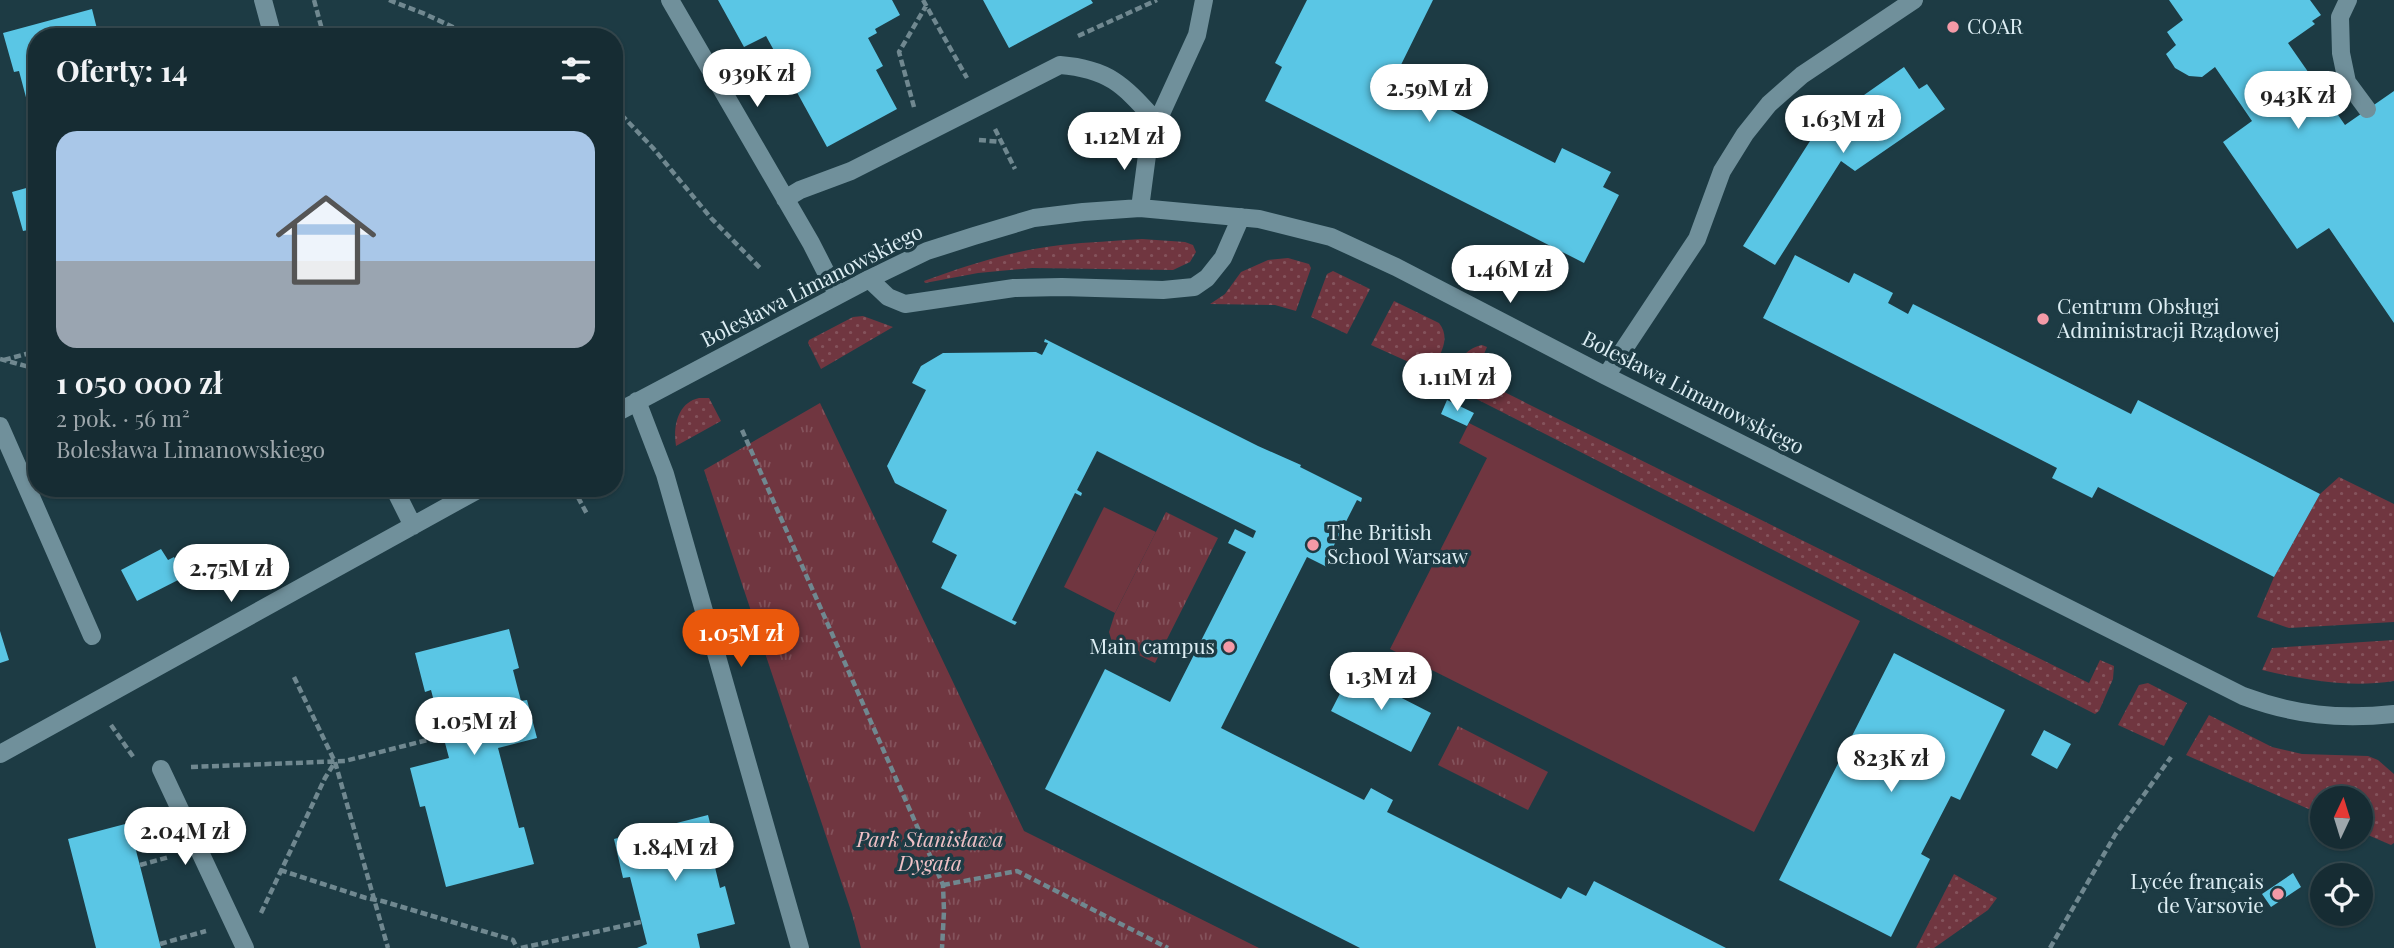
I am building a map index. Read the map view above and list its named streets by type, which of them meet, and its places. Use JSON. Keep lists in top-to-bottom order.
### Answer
{
  "streets": {
    "street": ["Bolesława Limanowskiego"]
  },
  "parks": ["Park Stanisława Dygata"],
  "places": [
    "COAR",
    "Centrum Obsługi Administracji Rządowej",
    "The British School Warsaw",
    "Main campus",
    "Lycée français de Varsovie"
  ],
  "north": "top",
  "page": {
    "heading": "Oferty: 14",
    "price": [
      "939K zł",
      "2.59M zł",
      "943K zł",
      "1.63M zł",
      "1.12M zł",
      "1.46M zł",
      "1.11M zł",
      "2.75M zł",
      "1.05M zł",
      "1.3M zł",
      "1.05M zł",
      "823K zł",
      "2.04M zł",
      "1.84M zł"
    ],
    "list": [
      {
        "name": "1 050 000 zł",
        "note": "2 pok. · 56 m² · Bolesława Limanowskiego"
      }
    ]
  }
}
